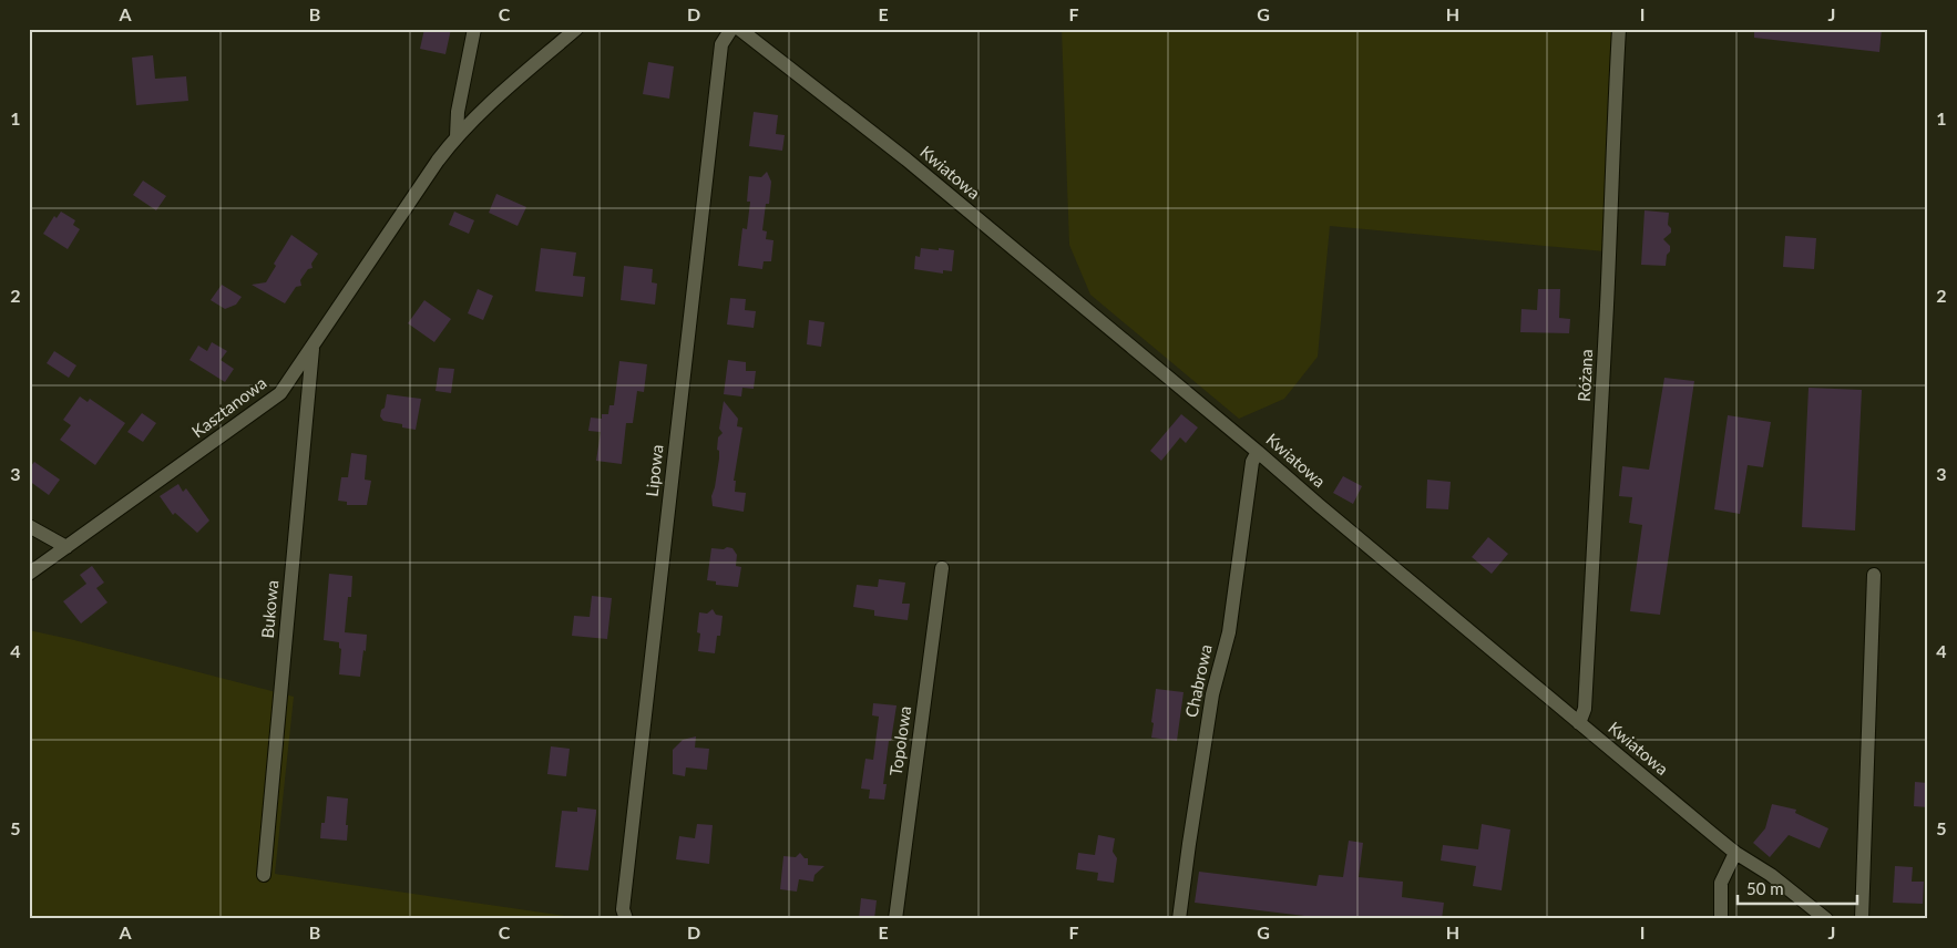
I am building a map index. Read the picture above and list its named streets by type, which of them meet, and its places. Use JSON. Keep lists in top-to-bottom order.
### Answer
{
  "streets": {
    "street": [
      "Kwiatowa",
      "Różana",
      "Kasztanowa",
      "Lipowa",
      "Bukowa",
      "Chabrowa",
      "Topolowa"
    ]
  },
  "crossings": [
    ["Kwiatowa", "Różana"],
    ["Kwiatowa", "Chabrowa"],
    ["Kasztanowa", "Bukowa"]
  ],
  "scale_bar": "50 m",
  "grid": {
    "columns": [
      "A",
      "B",
      "C",
      "D",
      "E",
      "F",
      "G",
      "H",
      "I",
      "J"
    ],
    "rows": [
      "1",
      "2",
      "3",
      "4",
      "5"
    ]
  }
}
